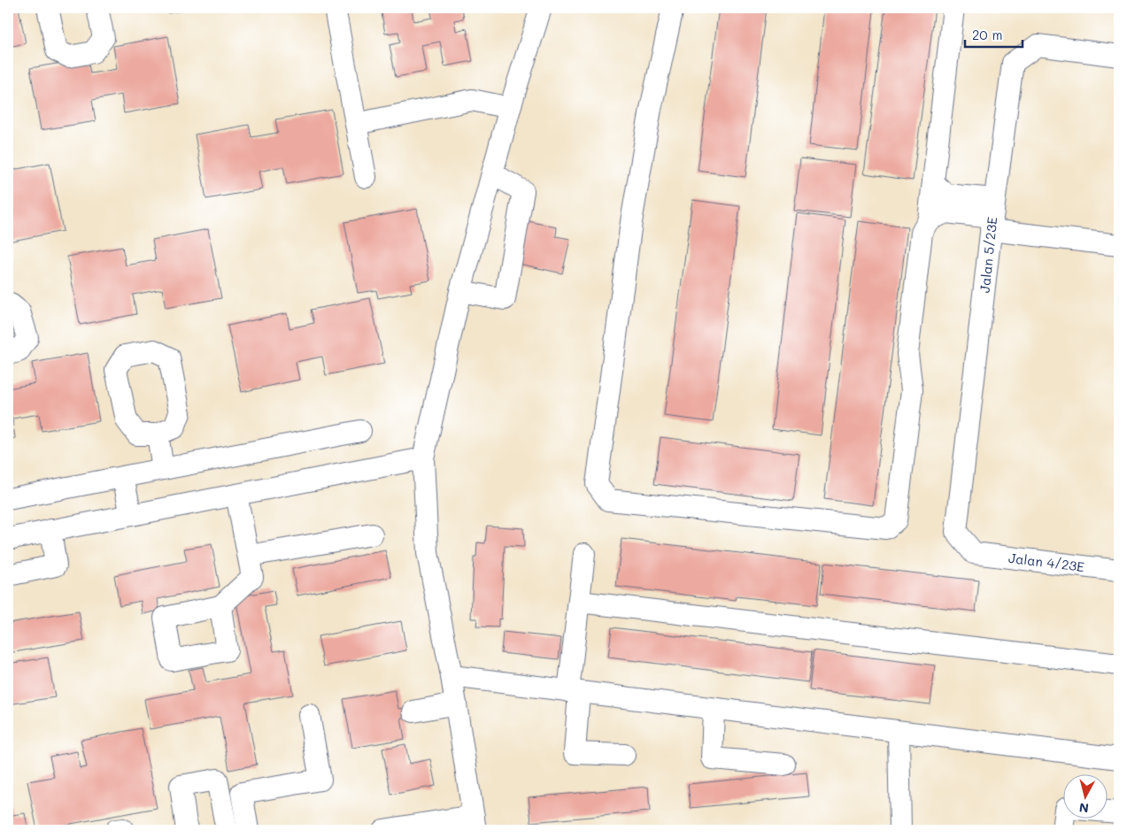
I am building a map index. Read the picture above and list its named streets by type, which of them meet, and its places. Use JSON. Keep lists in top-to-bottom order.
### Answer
{
  "streets": {
    "street": ["Jalan 5/23E", "Jalan 4/23E"]
  },
  "crossings": [
    ["Jalan 5/23E", "Jalan 4/23E"]
  ],
  "scale_bar": "20 m",
  "north": "bottom"
}
